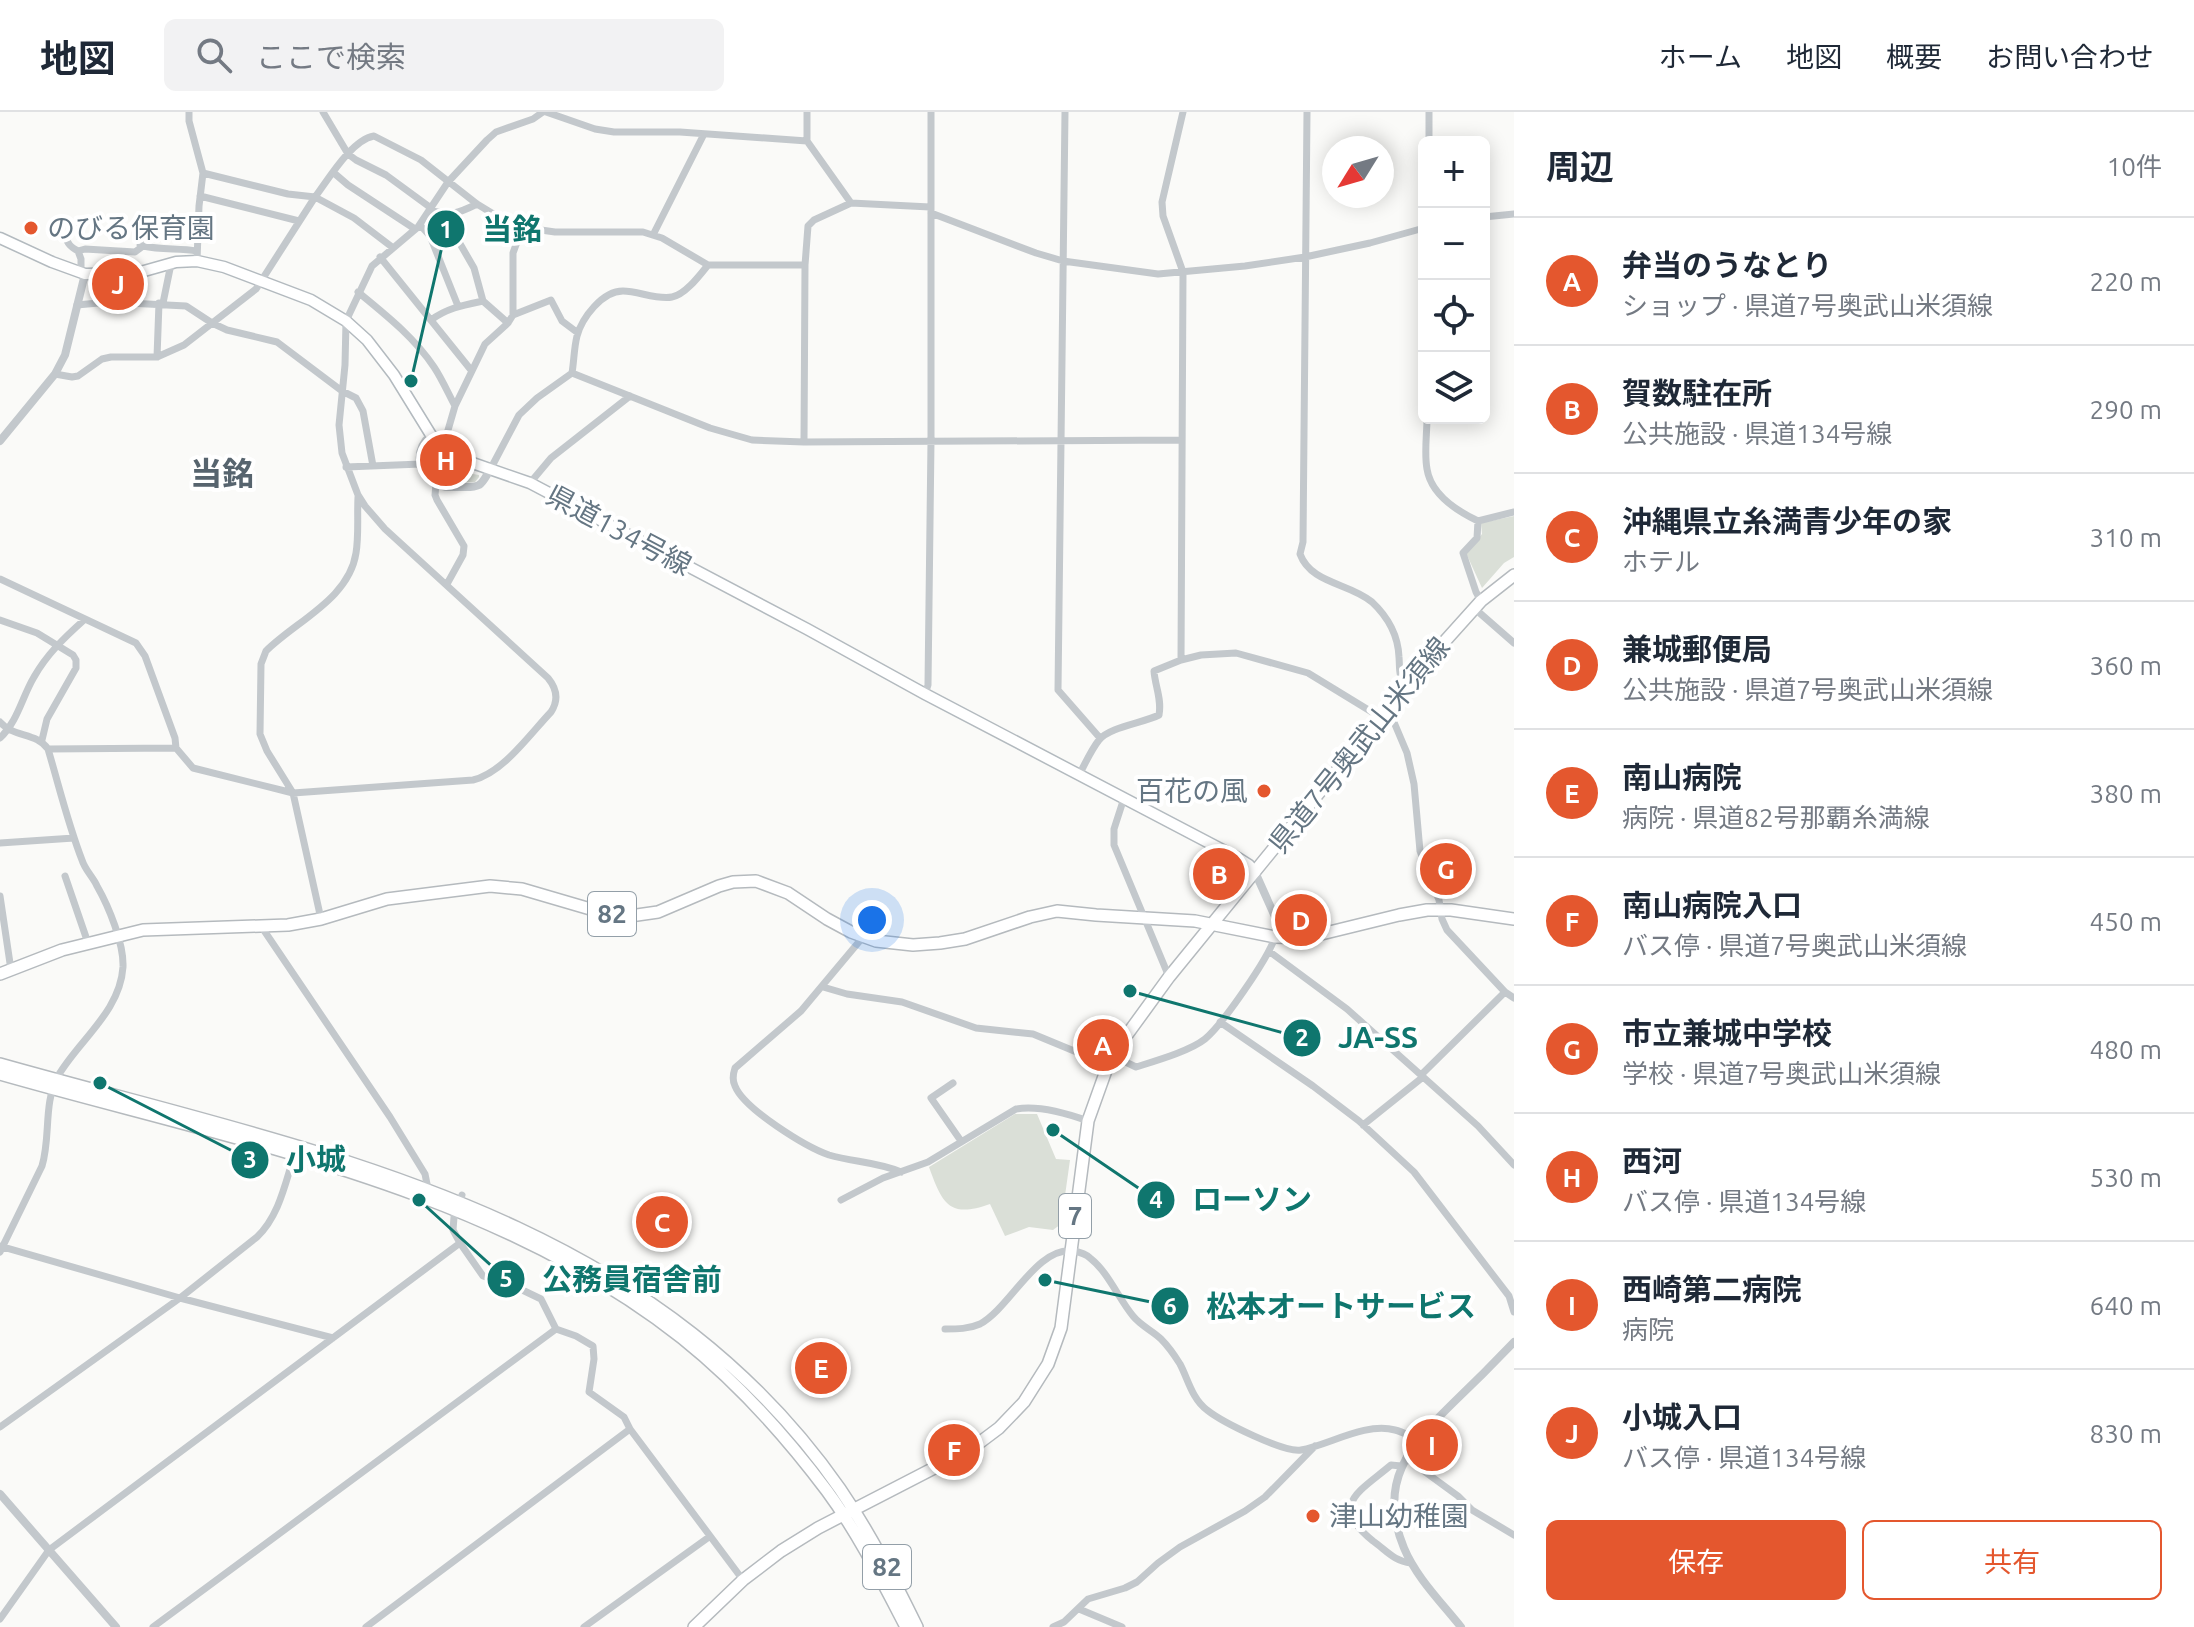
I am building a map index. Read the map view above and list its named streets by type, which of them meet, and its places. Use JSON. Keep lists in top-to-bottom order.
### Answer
{
  "streets": {
    "main road": [
      "県道134号線",
      "県道7号奥武山米須線",
      "82",
      "7"
    ]
  },
  "crossings": [
    ["県道134号線", "県道7号奥武山米須線"],
    ["県道7号奥武山米須線", "82"]
  ],
  "districts": ["当銘"],
  "places": [
    "のびる保育園",
    "当銘",
    "百花の風",
    "JA-SS",
    "小城",
    "ローソン",
    "公務員宿舎前",
    "松本オートサービス",
    "津山幼稚園"
  ],
  "north": "bottom left",
  "page": {
    "header": "地図",
    "search": "ここで検索",
    "nav": [
      "ホーム",
      "地図",
      "概要",
      "お問い合わせ"
    ],
    "heading": ["周辺", "10件"],
    "map_buttons": ["+", "−"],
    "list": [
      {
        "mark": "A",
        "name": "弁当のうなとり",
        "note": "ショップ · 県道7号奥武山米須線",
        "value": "220 m"
      },
      {
        "mark": "B",
        "name": "賀数駐在所",
        "note": "公共施設 · 県道134号線",
        "value": "290 m"
      },
      {
        "mark": "C",
        "name": "沖縄県立糸満青少年の家",
        "note": "ホテル",
        "value": "310 m"
      },
      {
        "mark": "D",
        "name": "兼城郵便局",
        "note": "公共施設 · 県道7号奥武山米須線",
        "value": "360 m"
      },
      {
        "mark": "E",
        "name": "南山病院",
        "note": "病院 · 県道82号那覇糸満線",
        "value": "380 m"
      },
      {
        "mark": "F",
        "name": "南山病院入口",
        "note": "バス停 · 県道7号奥武山米須線",
        "value": "450 m"
      },
      {
        "mark": "G",
        "name": "市立兼城中学校",
        "note": "学校 · 県道7号奥武山米須線",
        "value": "480 m"
      },
      {
        "mark": "H",
        "name": "西河",
        "note": "バス停 · 県道134号線",
        "value": "530 m"
      },
      {
        "mark": "I",
        "name": "西崎第二病院",
        "note": "病院",
        "value": "640 m"
      },
      {
        "mark": "J",
        "name": "小城入口",
        "note": "バス停 · 県道134号線",
        "value": "830 m"
      }
    ],
    "pins": [
      "J",
      "H",
      "G",
      "B",
      "D",
      "A",
      "C",
      "E",
      "I",
      "F"
    ],
    "buttons": ["保存", "共有"]
  }
}
